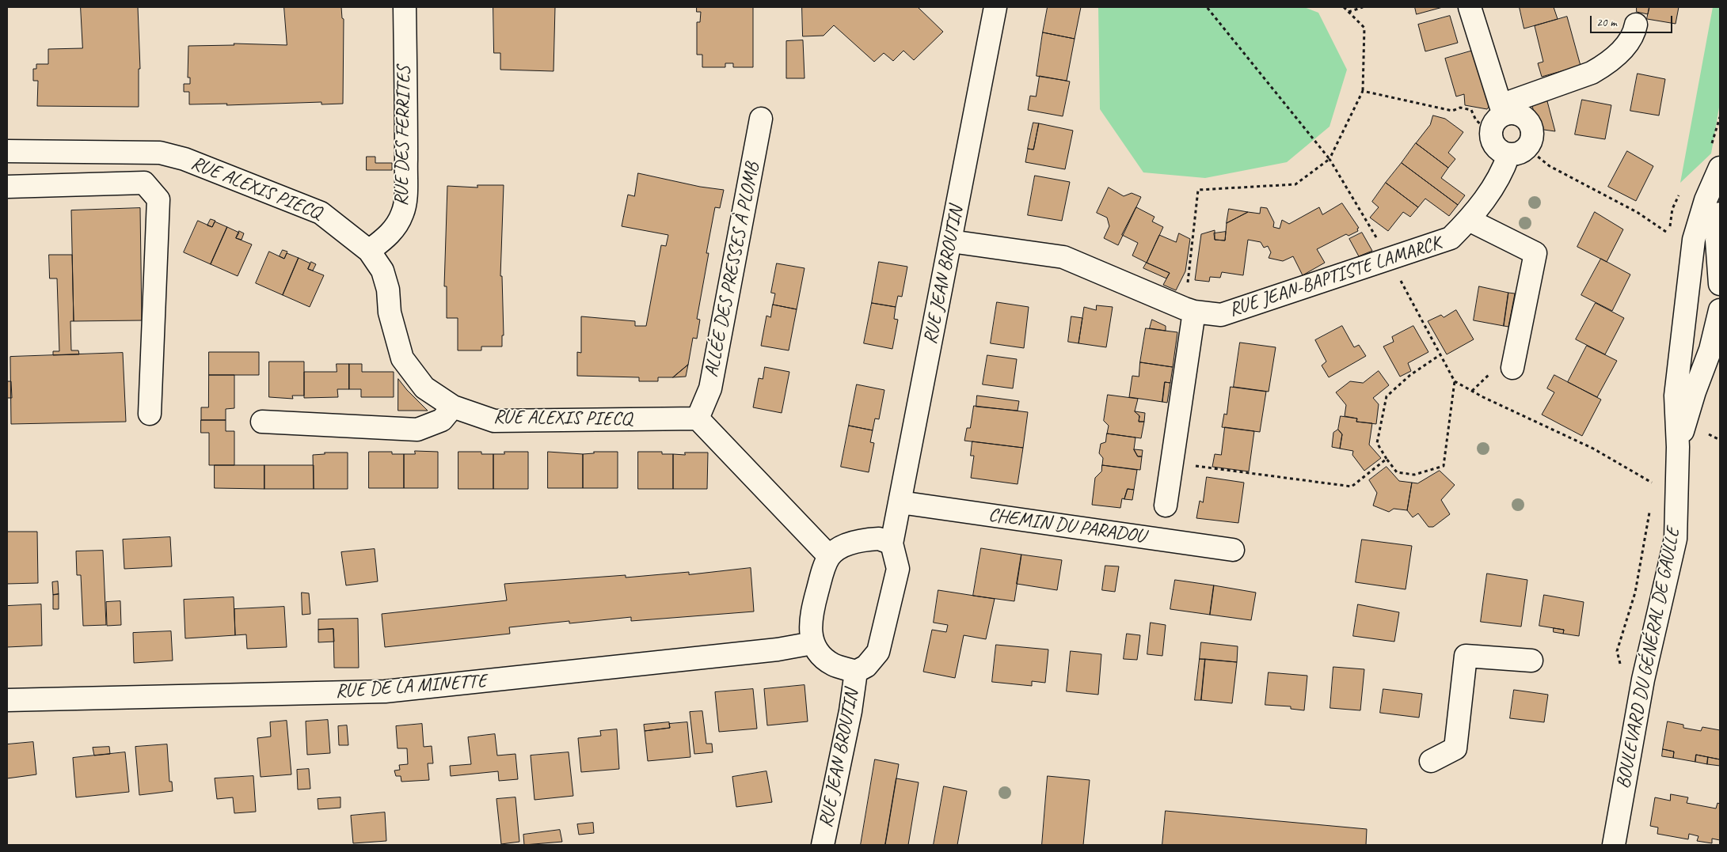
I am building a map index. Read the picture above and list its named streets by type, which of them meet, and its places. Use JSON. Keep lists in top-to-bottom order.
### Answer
{
  "streets": {
    "street": [
      "RUE DES FERRITES",
      "RUE ALEXIS PIECQ",
      "ALLÉE DES PRESSES À PLOMB",
      "RUE JEAN BROUTIN",
      "RUE JEAN-BAPTISTE LAMARCK",
      "CHEMIN DU PARADOU",
      "BOULEVARD DU GÉNÉRAL DE GAULLE",
      "RUE DE LA MINETTE"
    ]
  },
  "crossings": [
    ["RUE DES FERRITES", "RUE ALEXIS PIECQ"],
    ["RUE ALEXIS PIECQ", "ALLÉE DES PRESSES À PLOMB"],
    ["RUE JEAN BROUTIN", "RUE JEAN-BAPTISTE LAMARCK"],
    ["RUE JEAN BROUTIN", "CHEMIN DU PARADOU"]
  ],
  "scale_bar": "20 m"
}
